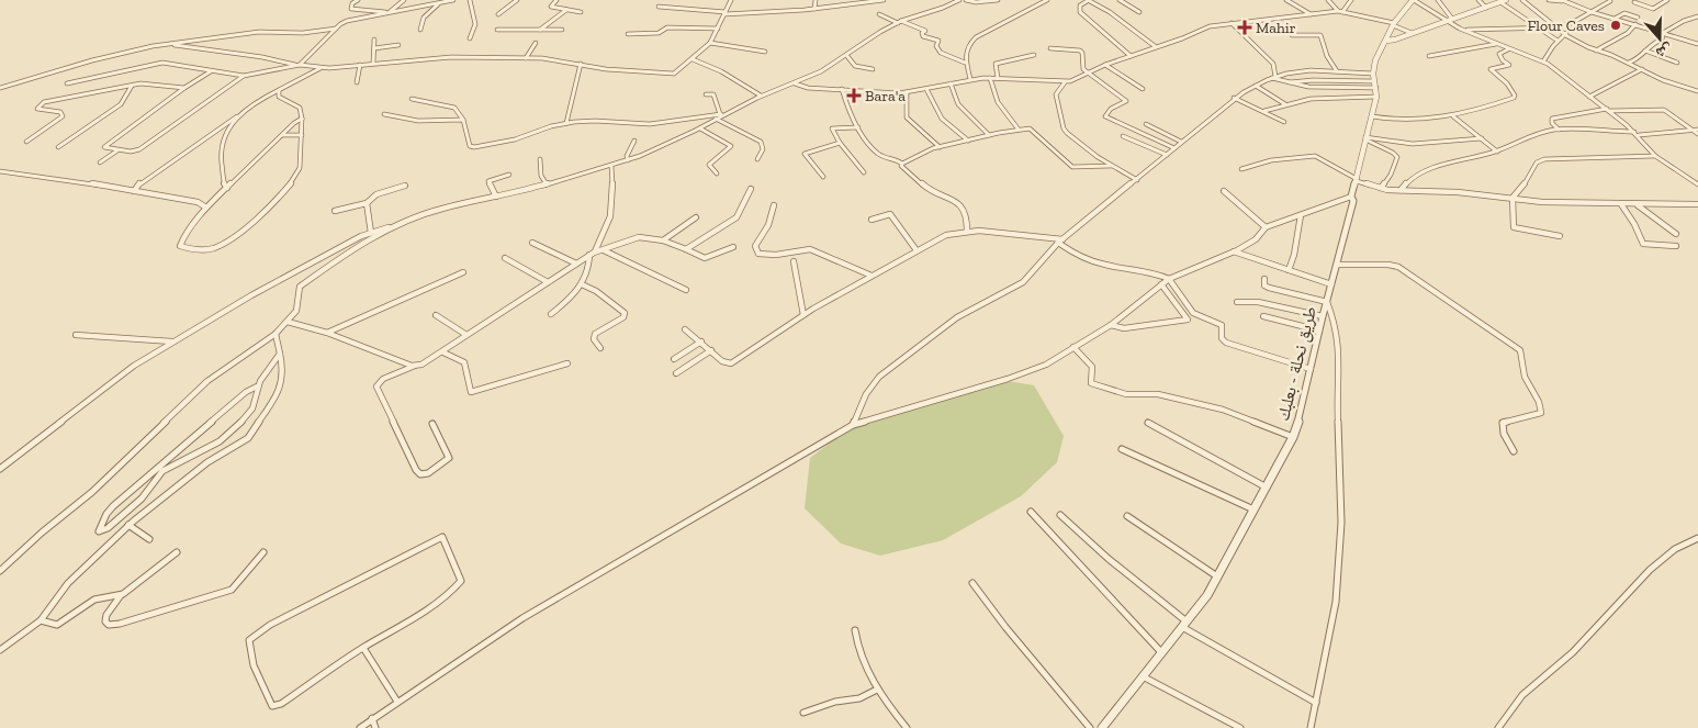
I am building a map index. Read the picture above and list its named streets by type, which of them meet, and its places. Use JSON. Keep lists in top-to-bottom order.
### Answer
{
  "streets": {
    "street": ["طريق نحلة - بعلبك"]
  },
  "places": {
    "other": ["Flour Caves"],
    "health": ["Mahir", "Bara'a"]
  },
  "north": "bottom"
}
